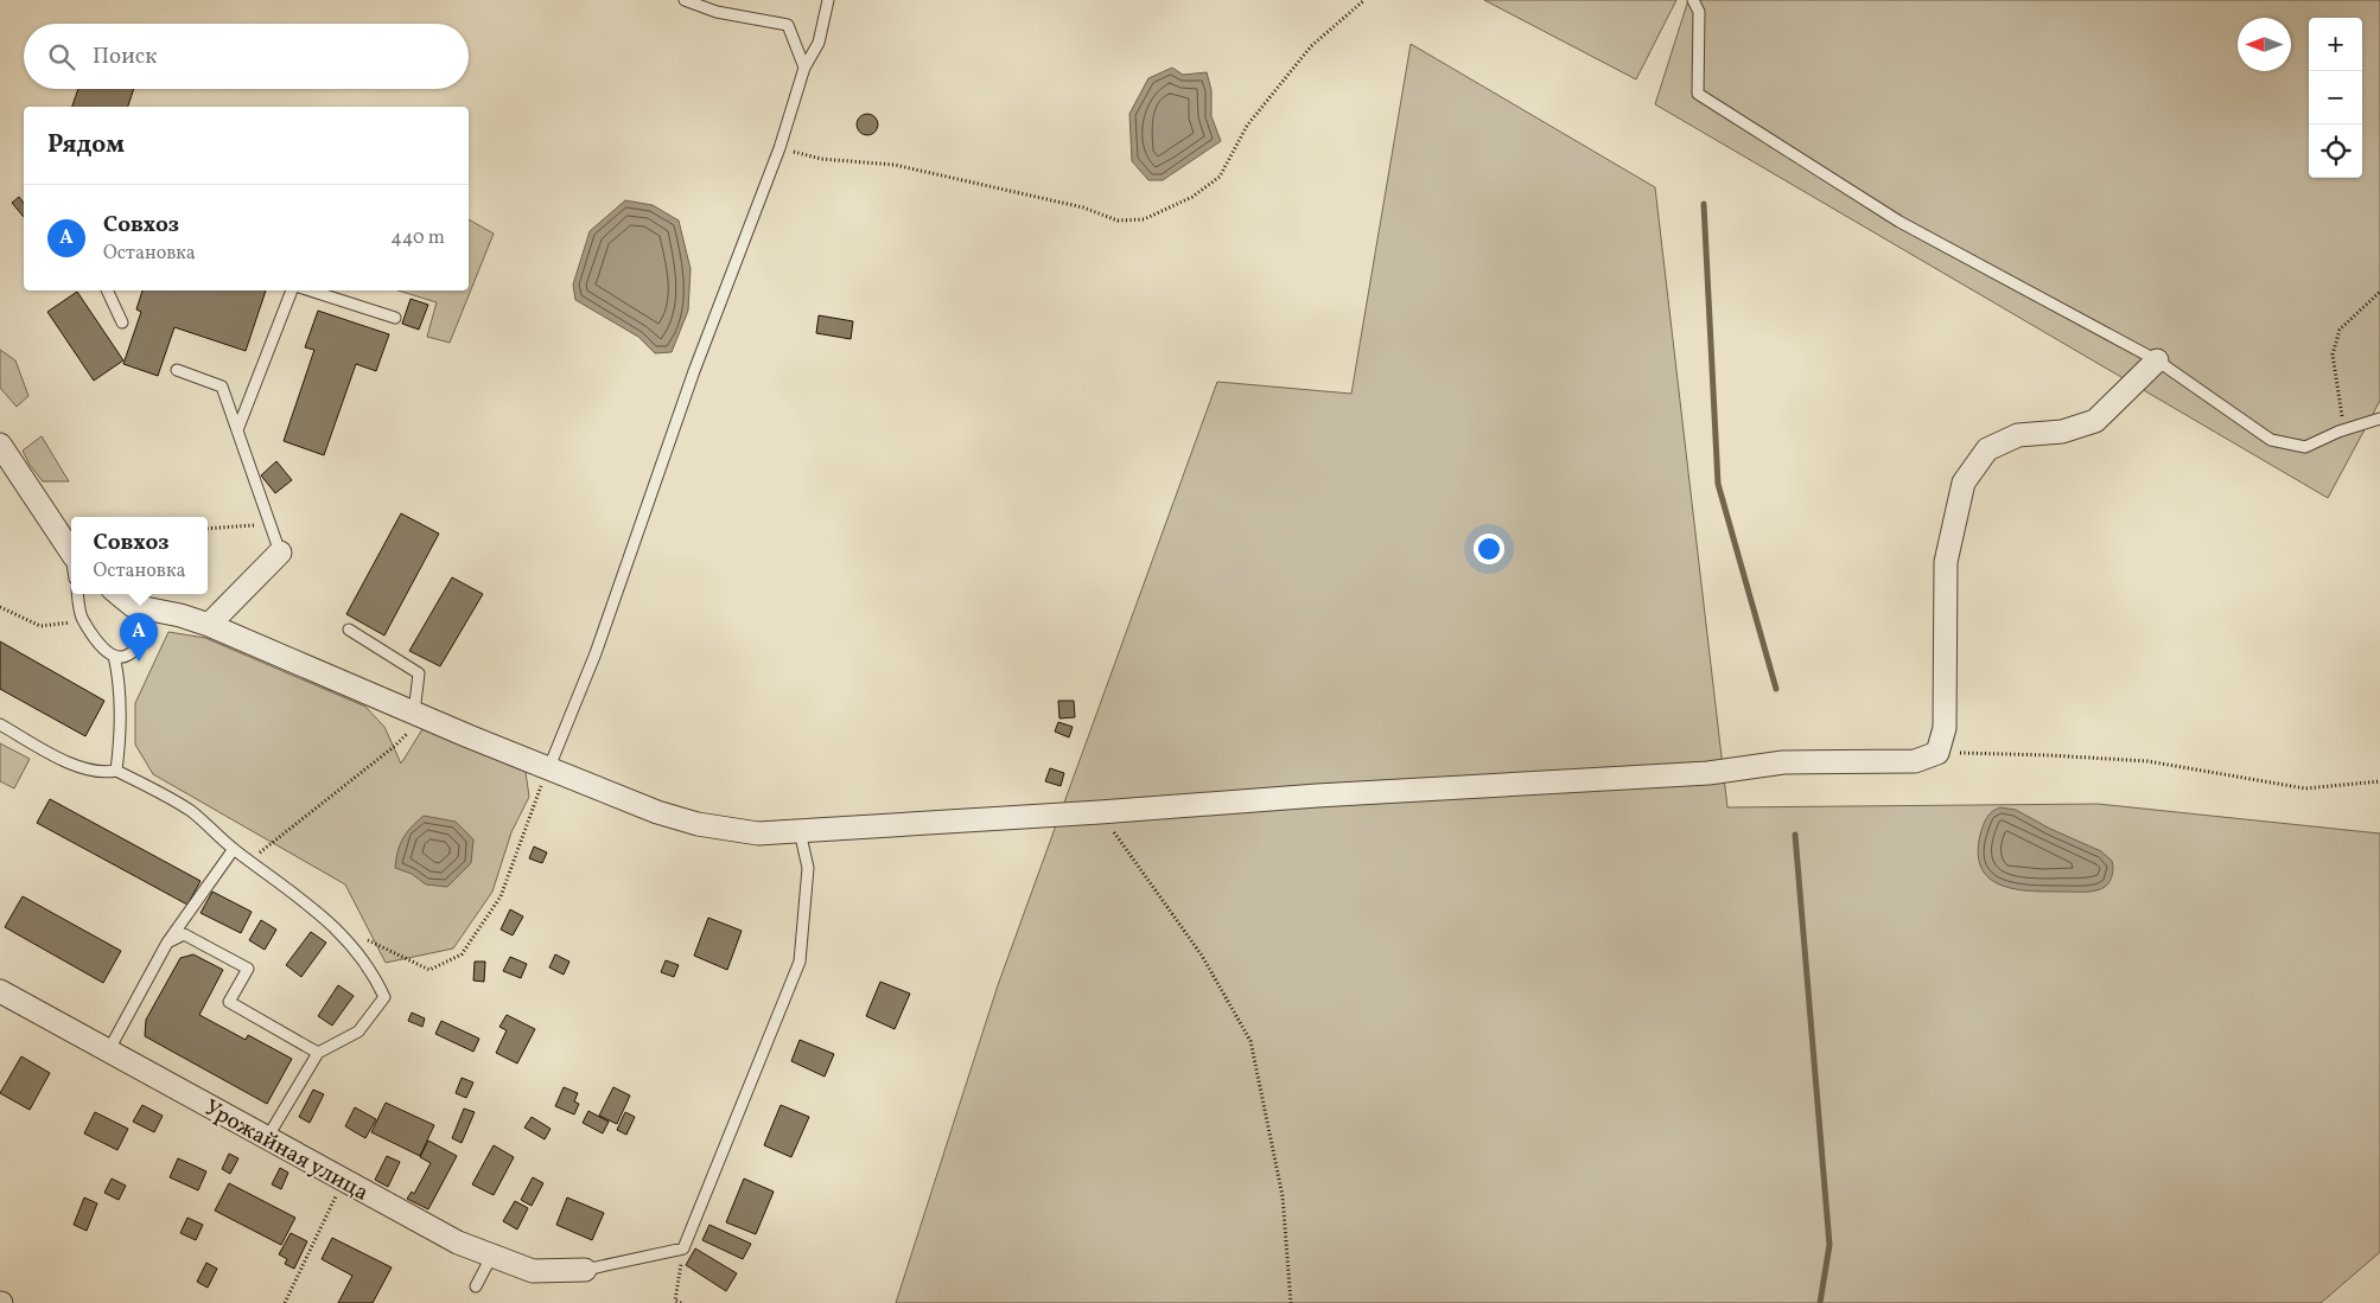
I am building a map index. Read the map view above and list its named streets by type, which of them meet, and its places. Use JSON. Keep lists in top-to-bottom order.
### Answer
{
  "streets": {
    "street": ["Урожайная улица"]
  },
  "north": "left",
  "page": {
    "map_buttons": ["+", "−"],
    "search": "Поиск",
    "heading": "Рядом",
    "list": [
      {
        "mark": "A",
        "name": "Совхоз",
        "note": "Остановка",
        "value": "440 m"
      }
    ],
    "popup": ["Совхоз", "Остановка"],
    "pins": "A"
  }
}
